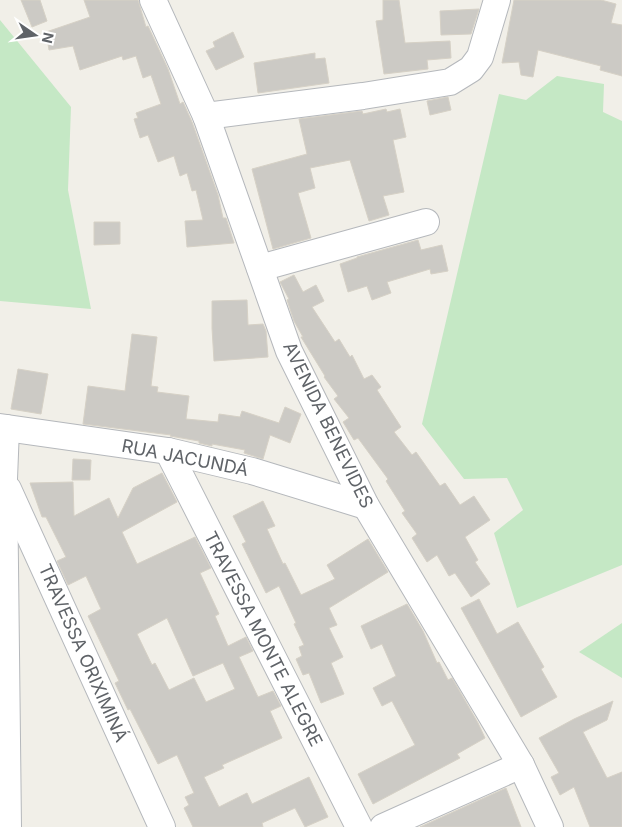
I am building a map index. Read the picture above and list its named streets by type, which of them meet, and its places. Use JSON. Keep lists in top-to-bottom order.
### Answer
{
  "streets": {
    "street": [
      "AVENIDA BENEVIDES",
      "RUA JACUNDÁ",
      "TRAVESSA MONTE ALEGRE",
      "TRAVESSA ORIXIMINÁ"
    ]
  },
  "crossings": [
    ["AVENIDA BENEVIDES", "RUA JACUNDÁ"],
    ["RUA JACUNDÁ", "TRAVESSA MONTE ALEGRE"]
  ],
  "north": "right"
}
